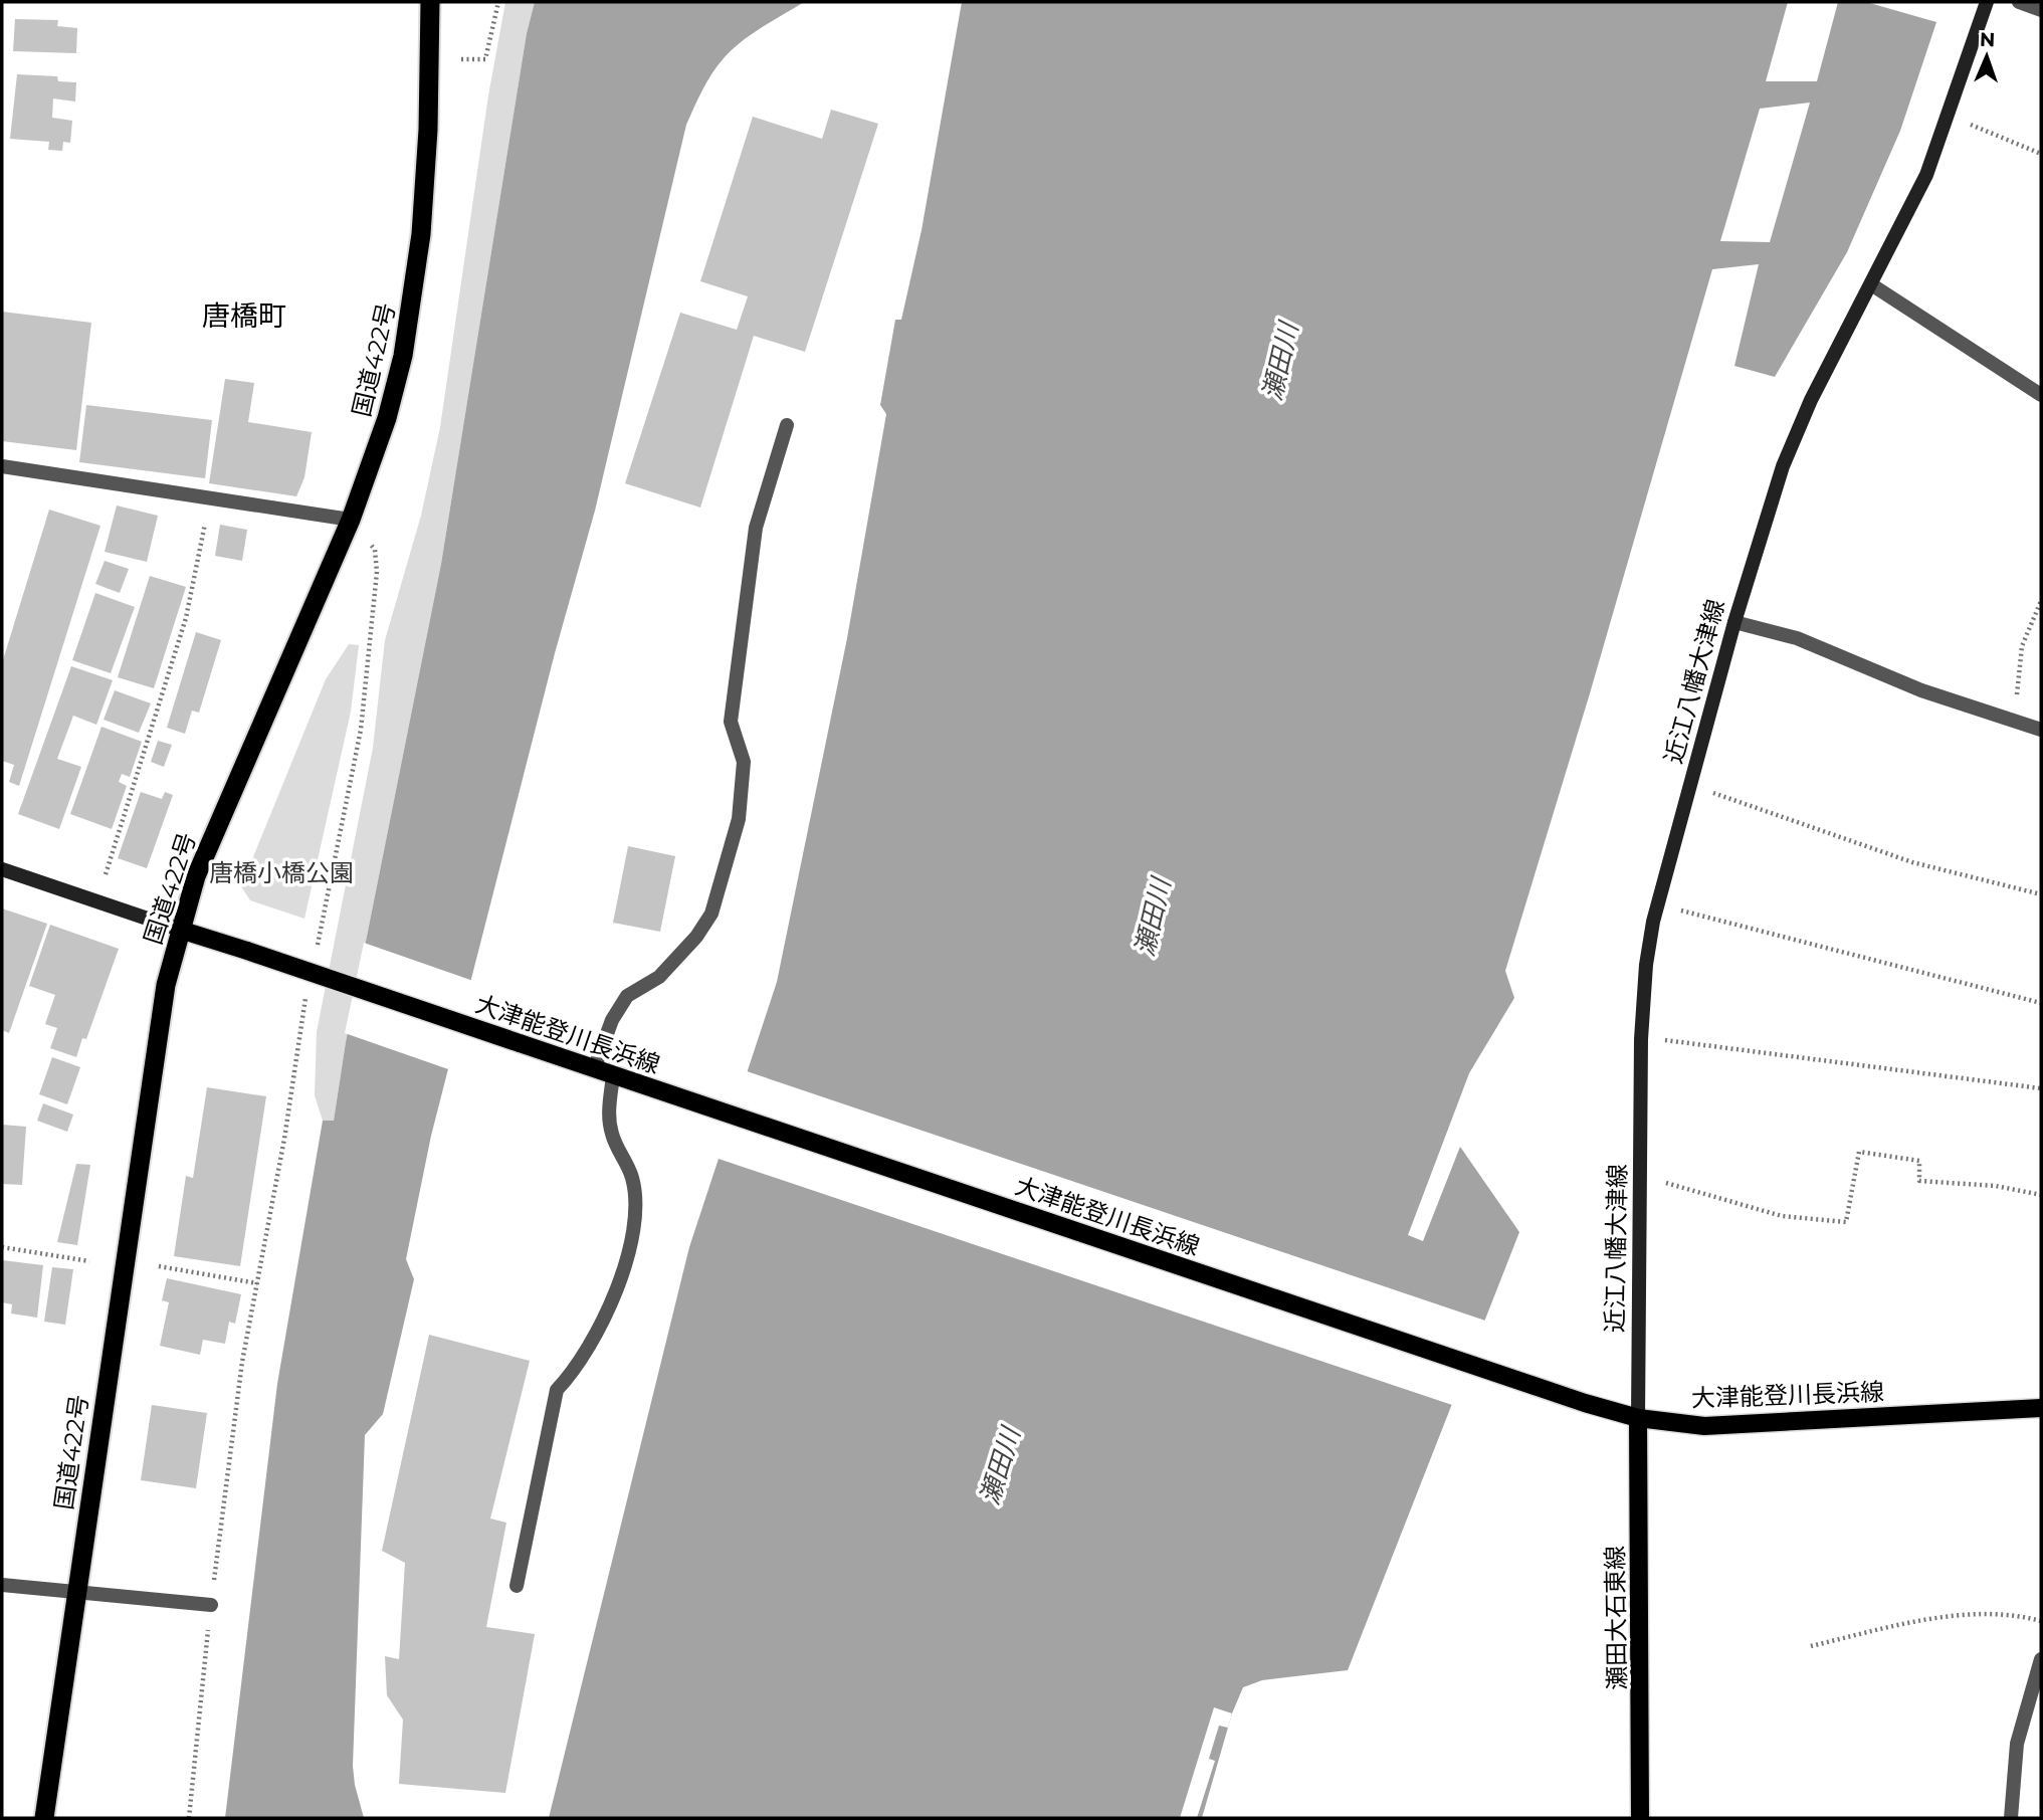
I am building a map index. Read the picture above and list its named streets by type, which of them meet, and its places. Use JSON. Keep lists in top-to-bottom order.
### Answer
{
  "streets": {
    "highway": ["国道422号"],
    "main road": ["近江八幡大津線", "大津能登川長浜線", "瀬田大石東線"]
  },
  "crossings": [
    ["国道422号", "大津能登川長浜線"],
    ["近江八幡大津線", "大津能登川長浜線"],
    ["近江八幡大津線", "瀬田大石東線"],
    ["大津能登川長浜線", "瀬田大石東線"]
  ],
  "districts": ["唐橋町"],
  "water": ["瀬田川"],
  "parks": ["唐橋小橋公園"],
  "north": "top"
}
